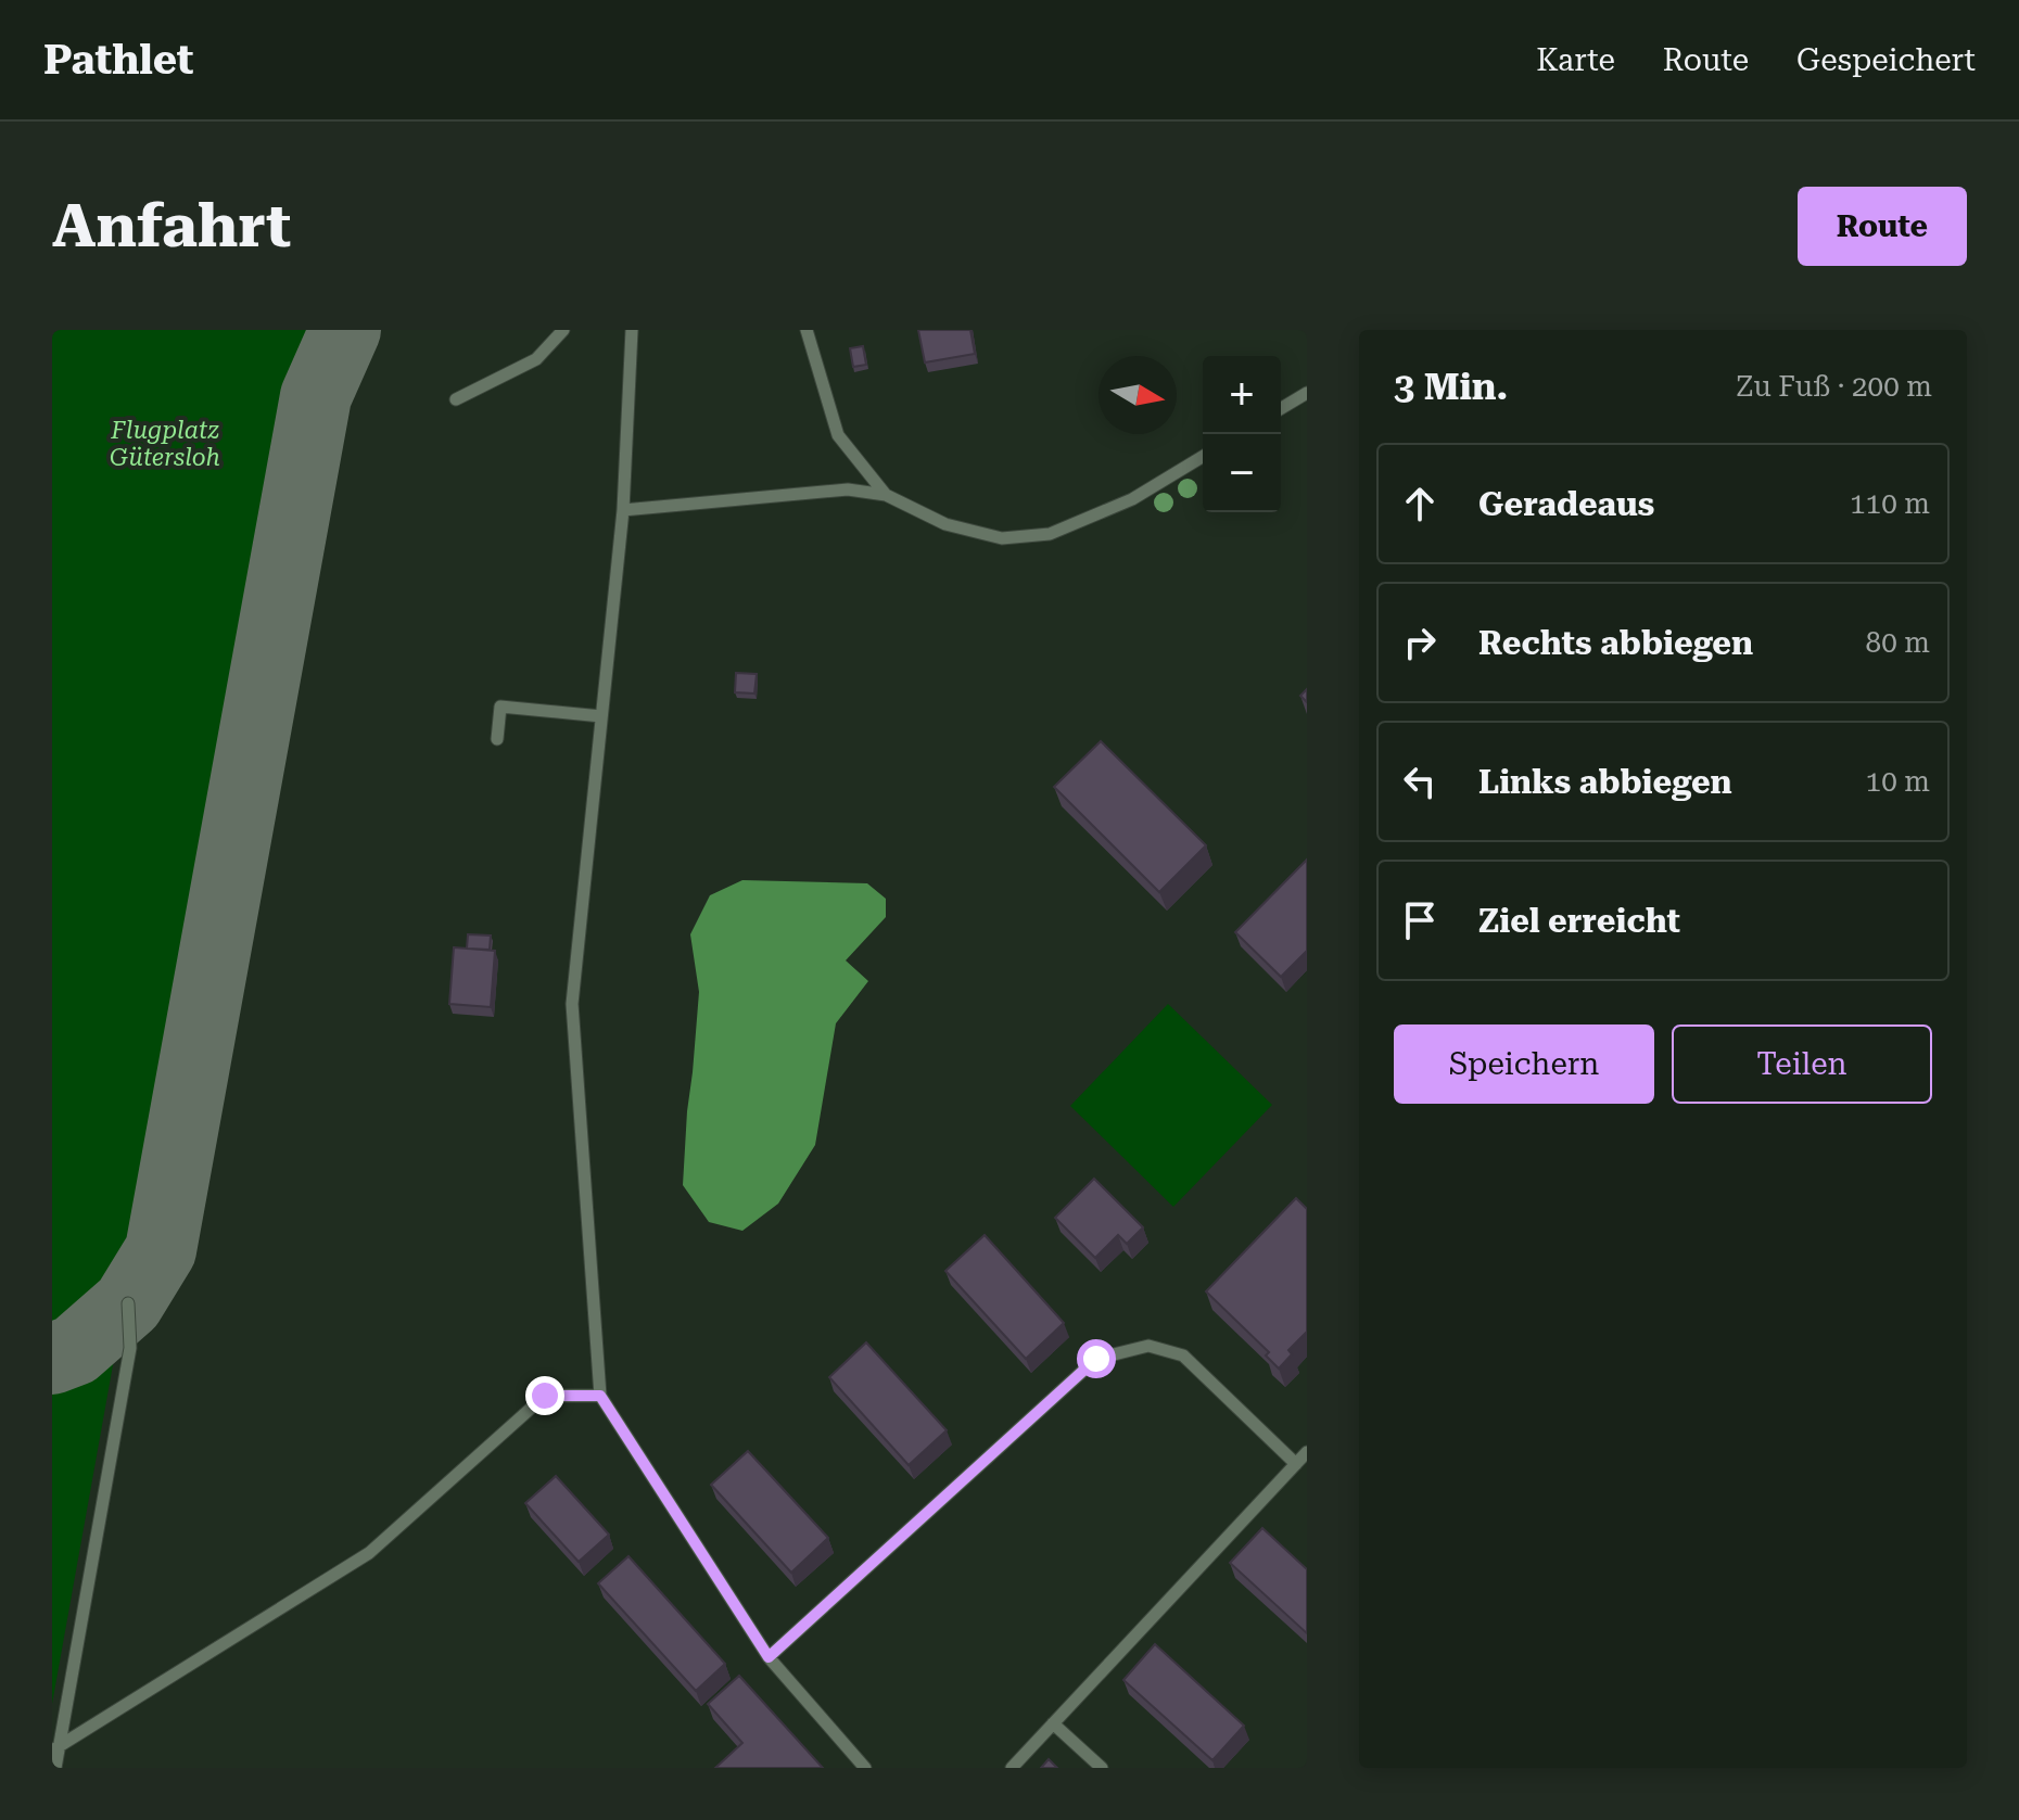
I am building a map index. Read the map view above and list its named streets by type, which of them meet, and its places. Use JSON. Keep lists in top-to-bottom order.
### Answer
{
  "parks": ["Flugplatz Gütersloh"],
  "north": "right",
  "page": {
    "header": "Pathlet",
    "nav": ["Karte", "Route", "Gespeichert"],
    "buttons": [
      "Route",
      ["Speichern", "Teilen"]
    ],
    "title": "Anfahrt",
    "heading": ["3 Min.", "Zu Fuß · 200 m"],
    "map_buttons": ["+", "−"],
    "list": [
      ["Geradeaus", "110 m"],
      ["Rechts abbiegen", "80 m"],
      ["Links abbiegen", "10 m"],
      "Ziel erreicht"
    ]
  }
}
